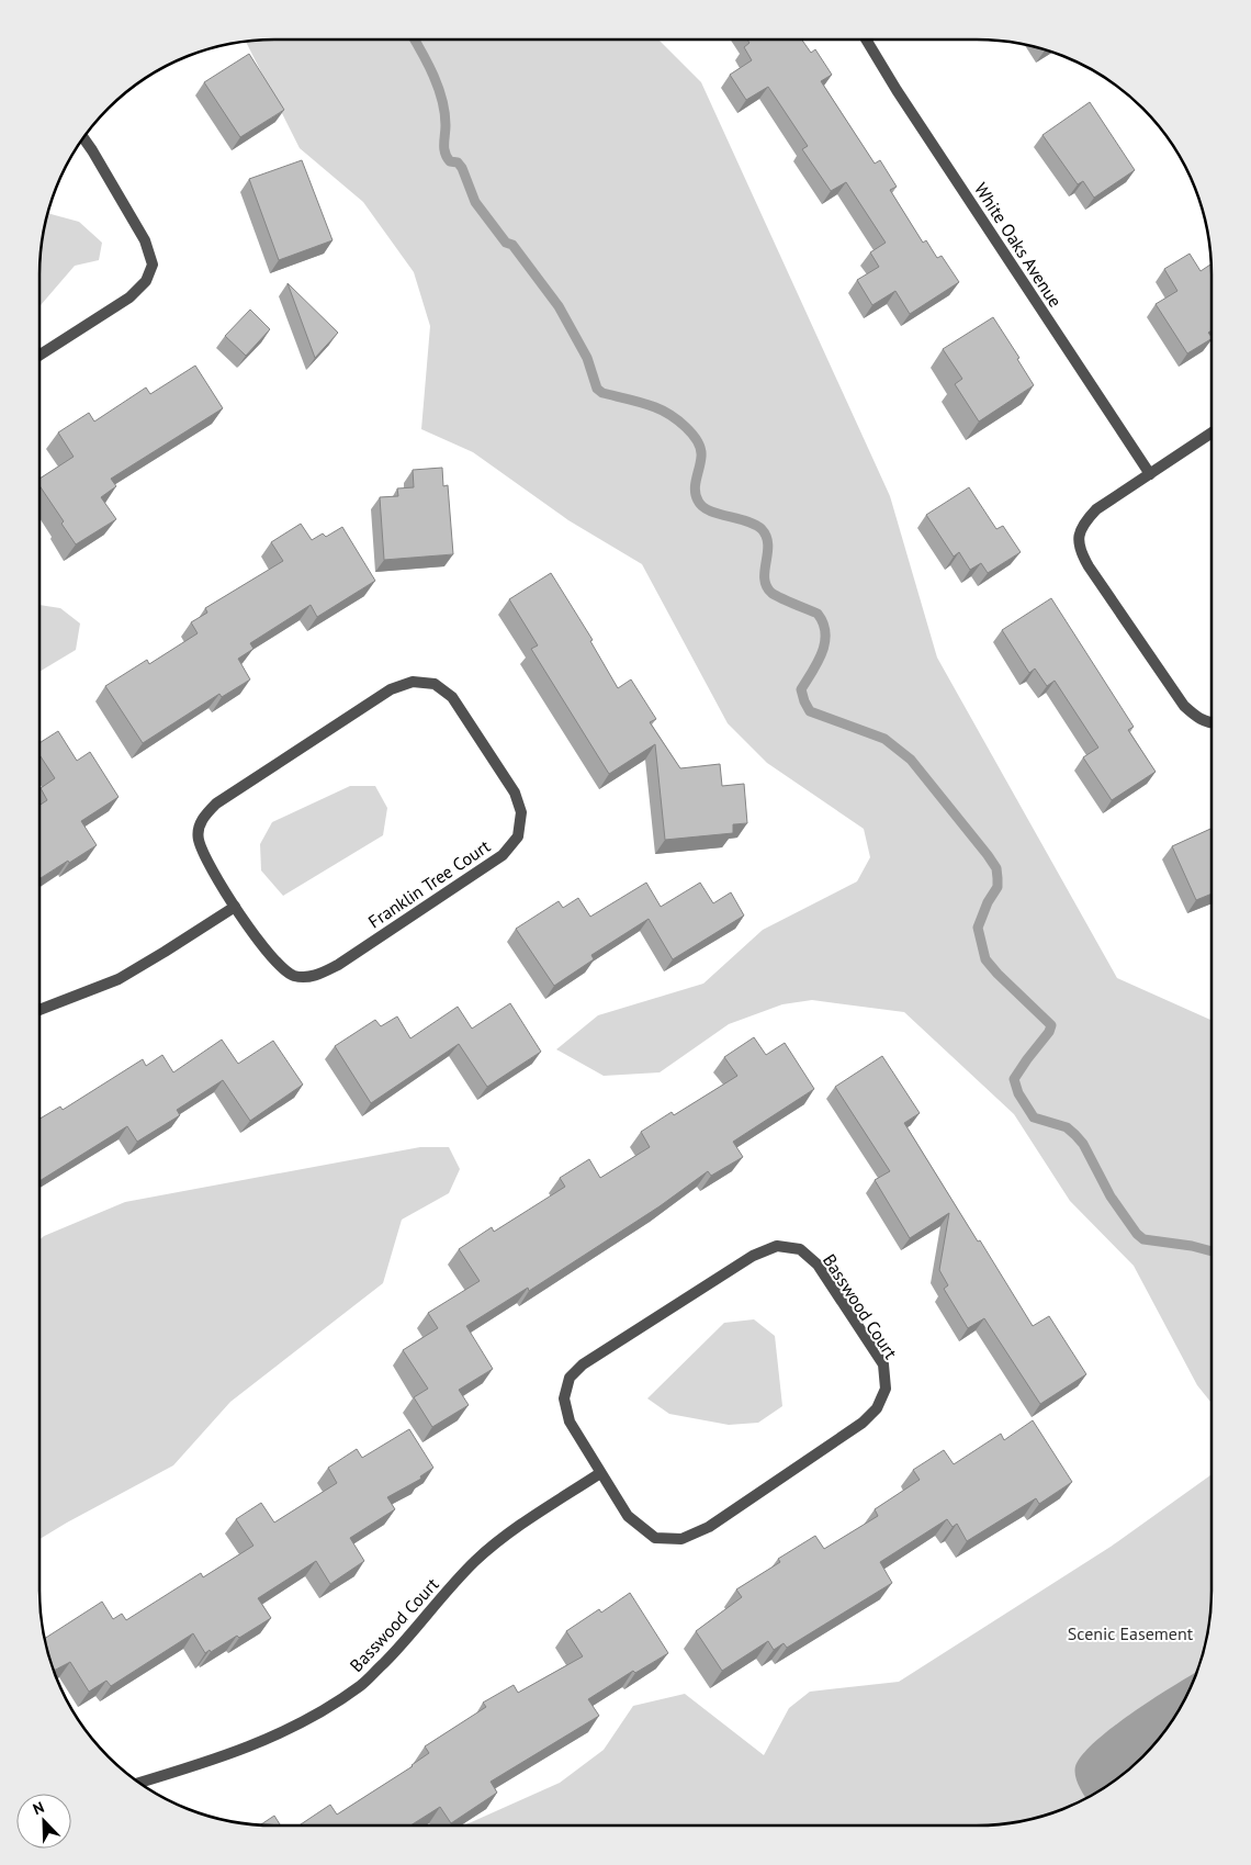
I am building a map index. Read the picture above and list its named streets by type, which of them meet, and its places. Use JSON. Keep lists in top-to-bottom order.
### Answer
{
  "streets": {
    "street": ["White Oaks Avenue", "Franklin Tree Court", "Basswood Court"]
  },
  "parks": ["Scenic Easement"],
  "north": "top left"
}
